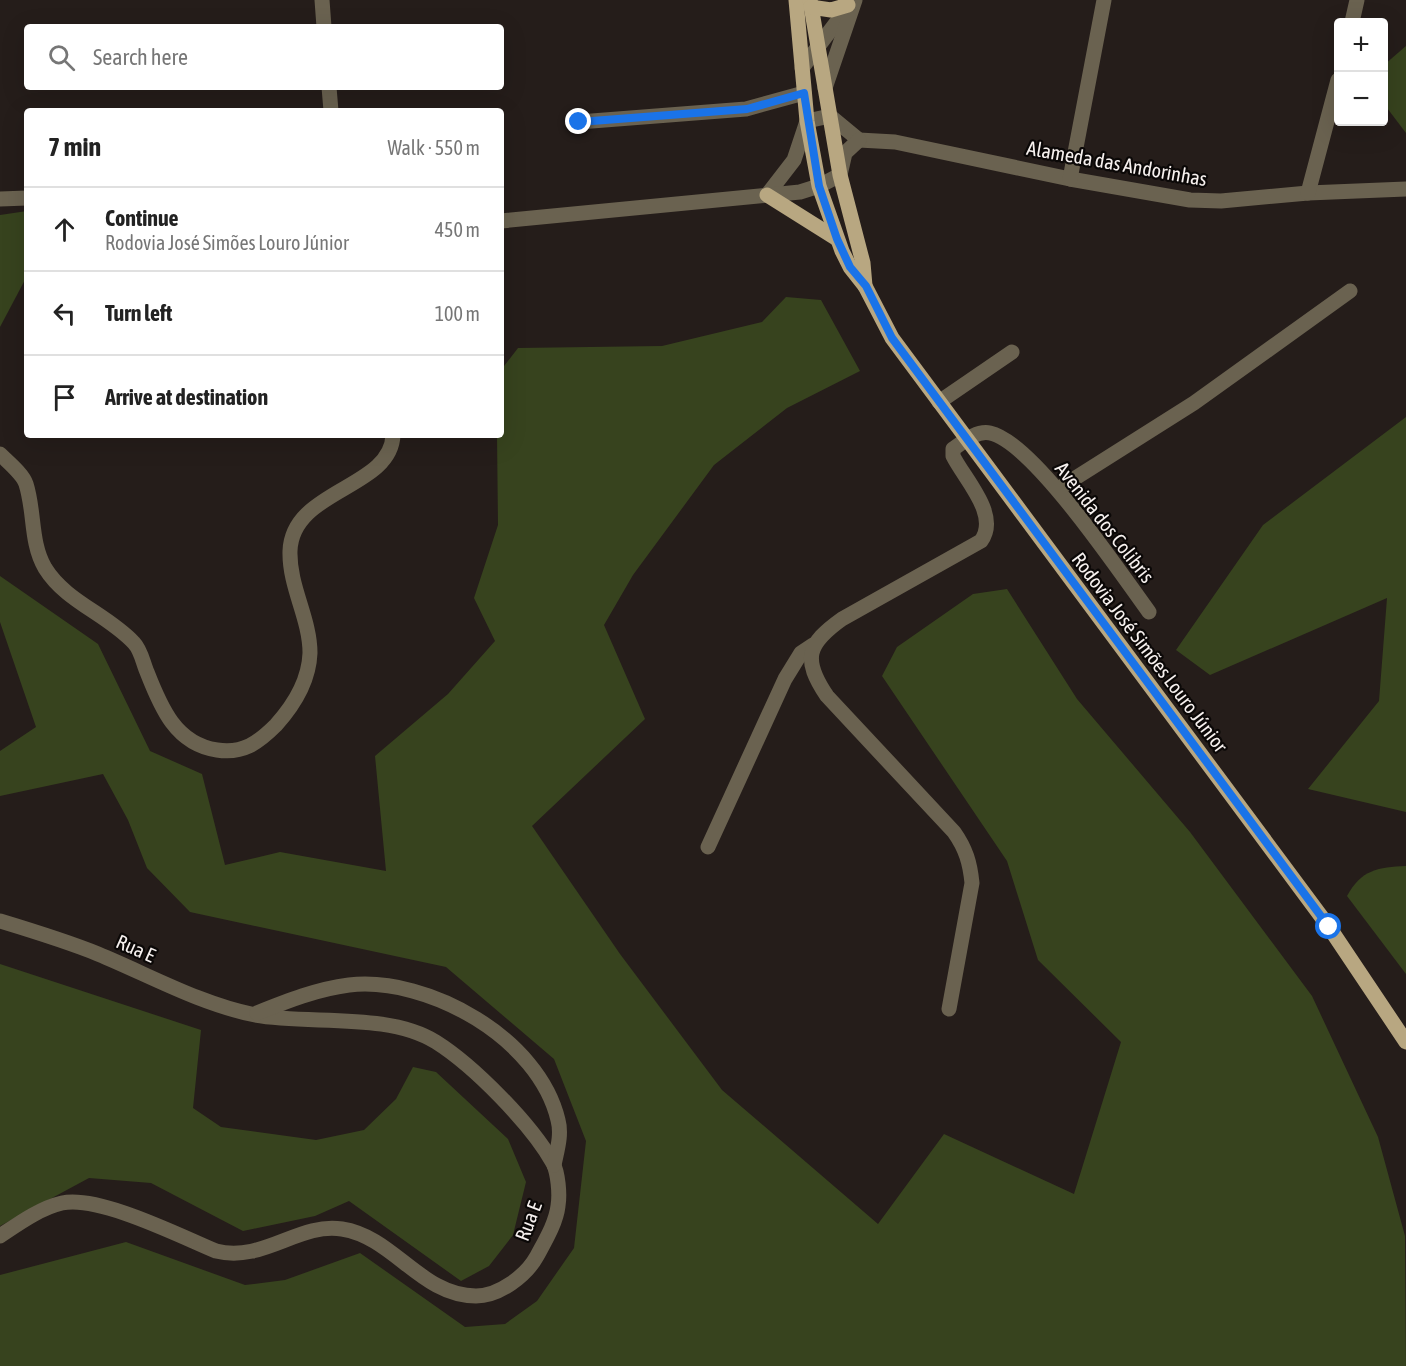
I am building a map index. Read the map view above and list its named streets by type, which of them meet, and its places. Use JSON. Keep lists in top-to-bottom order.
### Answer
{
  "streets": {
    "main road": ["Rodovia José Simões Louro Júnior"],
    "street": ["Alameda das Andorinhas", "Avenida dos Colibris", "Rua E"]
  },
  "crossings": [
    ["Avenida dos Colibris", "Rodovia José Simões Louro Júnior"]
  ],
  "page": {
    "map_buttons": ["+", "−"],
    "search": "Search here",
    "heading": ["7 min", "Walk · 550 m"],
    "list": [
      ["Continue", "Rodovia José Simões Louro Júnior", "450 m"],
      ["Turn left", "100 m"],
      "Arrive at destination"
    ]
  }
}
